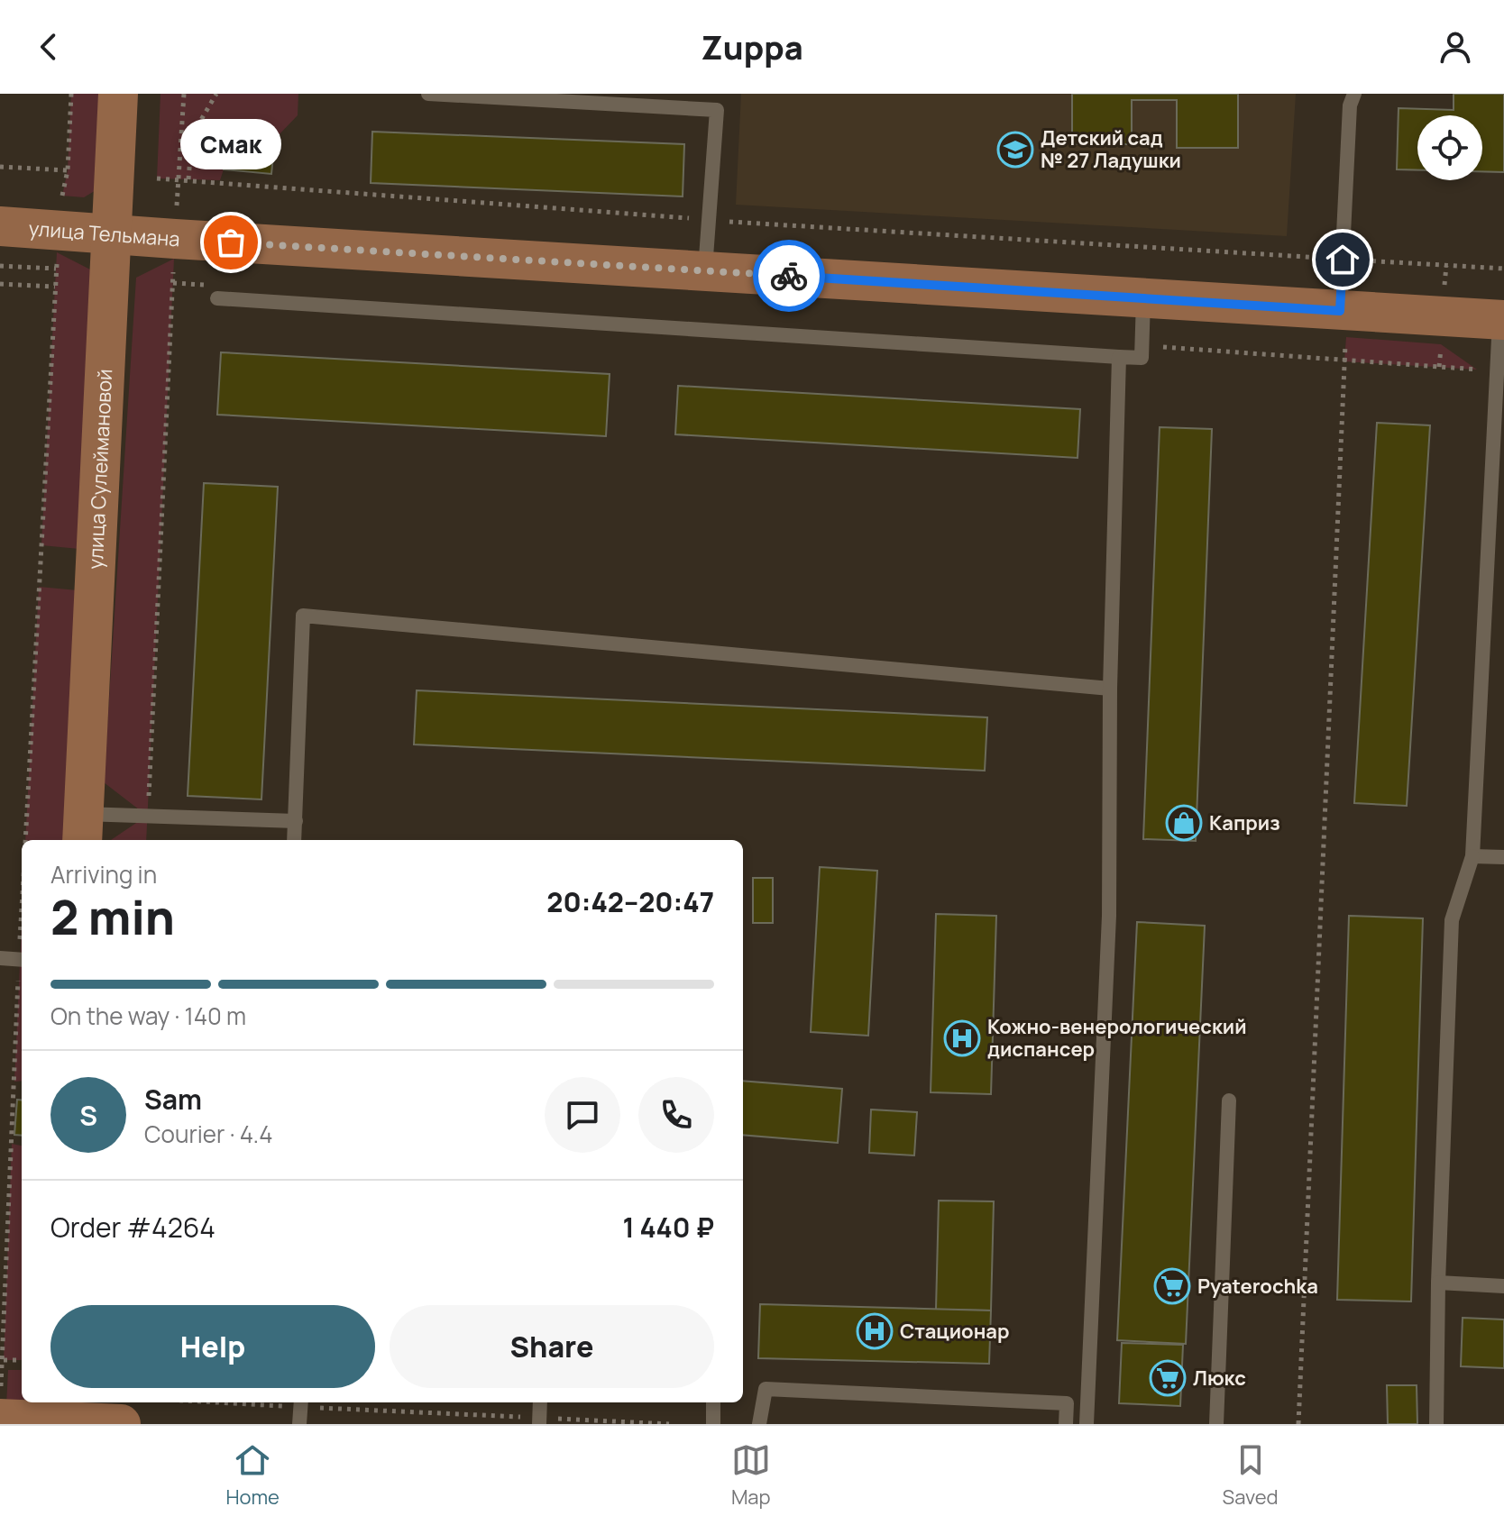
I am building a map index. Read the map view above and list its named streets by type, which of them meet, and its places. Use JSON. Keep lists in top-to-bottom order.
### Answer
{
  "streets": {
    "street": ["улица Тельмана", "улица Сулеймановой"]
  },
  "crossings": [
    ["улица Тельмана", "улица Сулеймановой"]
  ],
  "places": {
    "school or university": ["Детский сад № 27 Ладушки"],
    "other": ["Смак"],
    "shop": ["Каприз"],
    "hospital": ["Кожно-венерологический диспансер", "Стационар"],
    "supermarket": ["Pyaterochka", "Люкс"]
  },
  "page": {
    "header": "Zuppa",
    "bubble": "Смак",
    "heading": ["2 min", "Arriving in", "20:42–20:47"],
    "panel": [
      "Sam",
      "Courier · 4.4",
      "Order #4264",
      "1 440 ₽"
    ],
    "bar": "On the way · 140 m",
    "round": "S",
    "buttons": ["Help", "Share"],
    "tabs": ["Home", "Map", "Saved"]
  }
}
